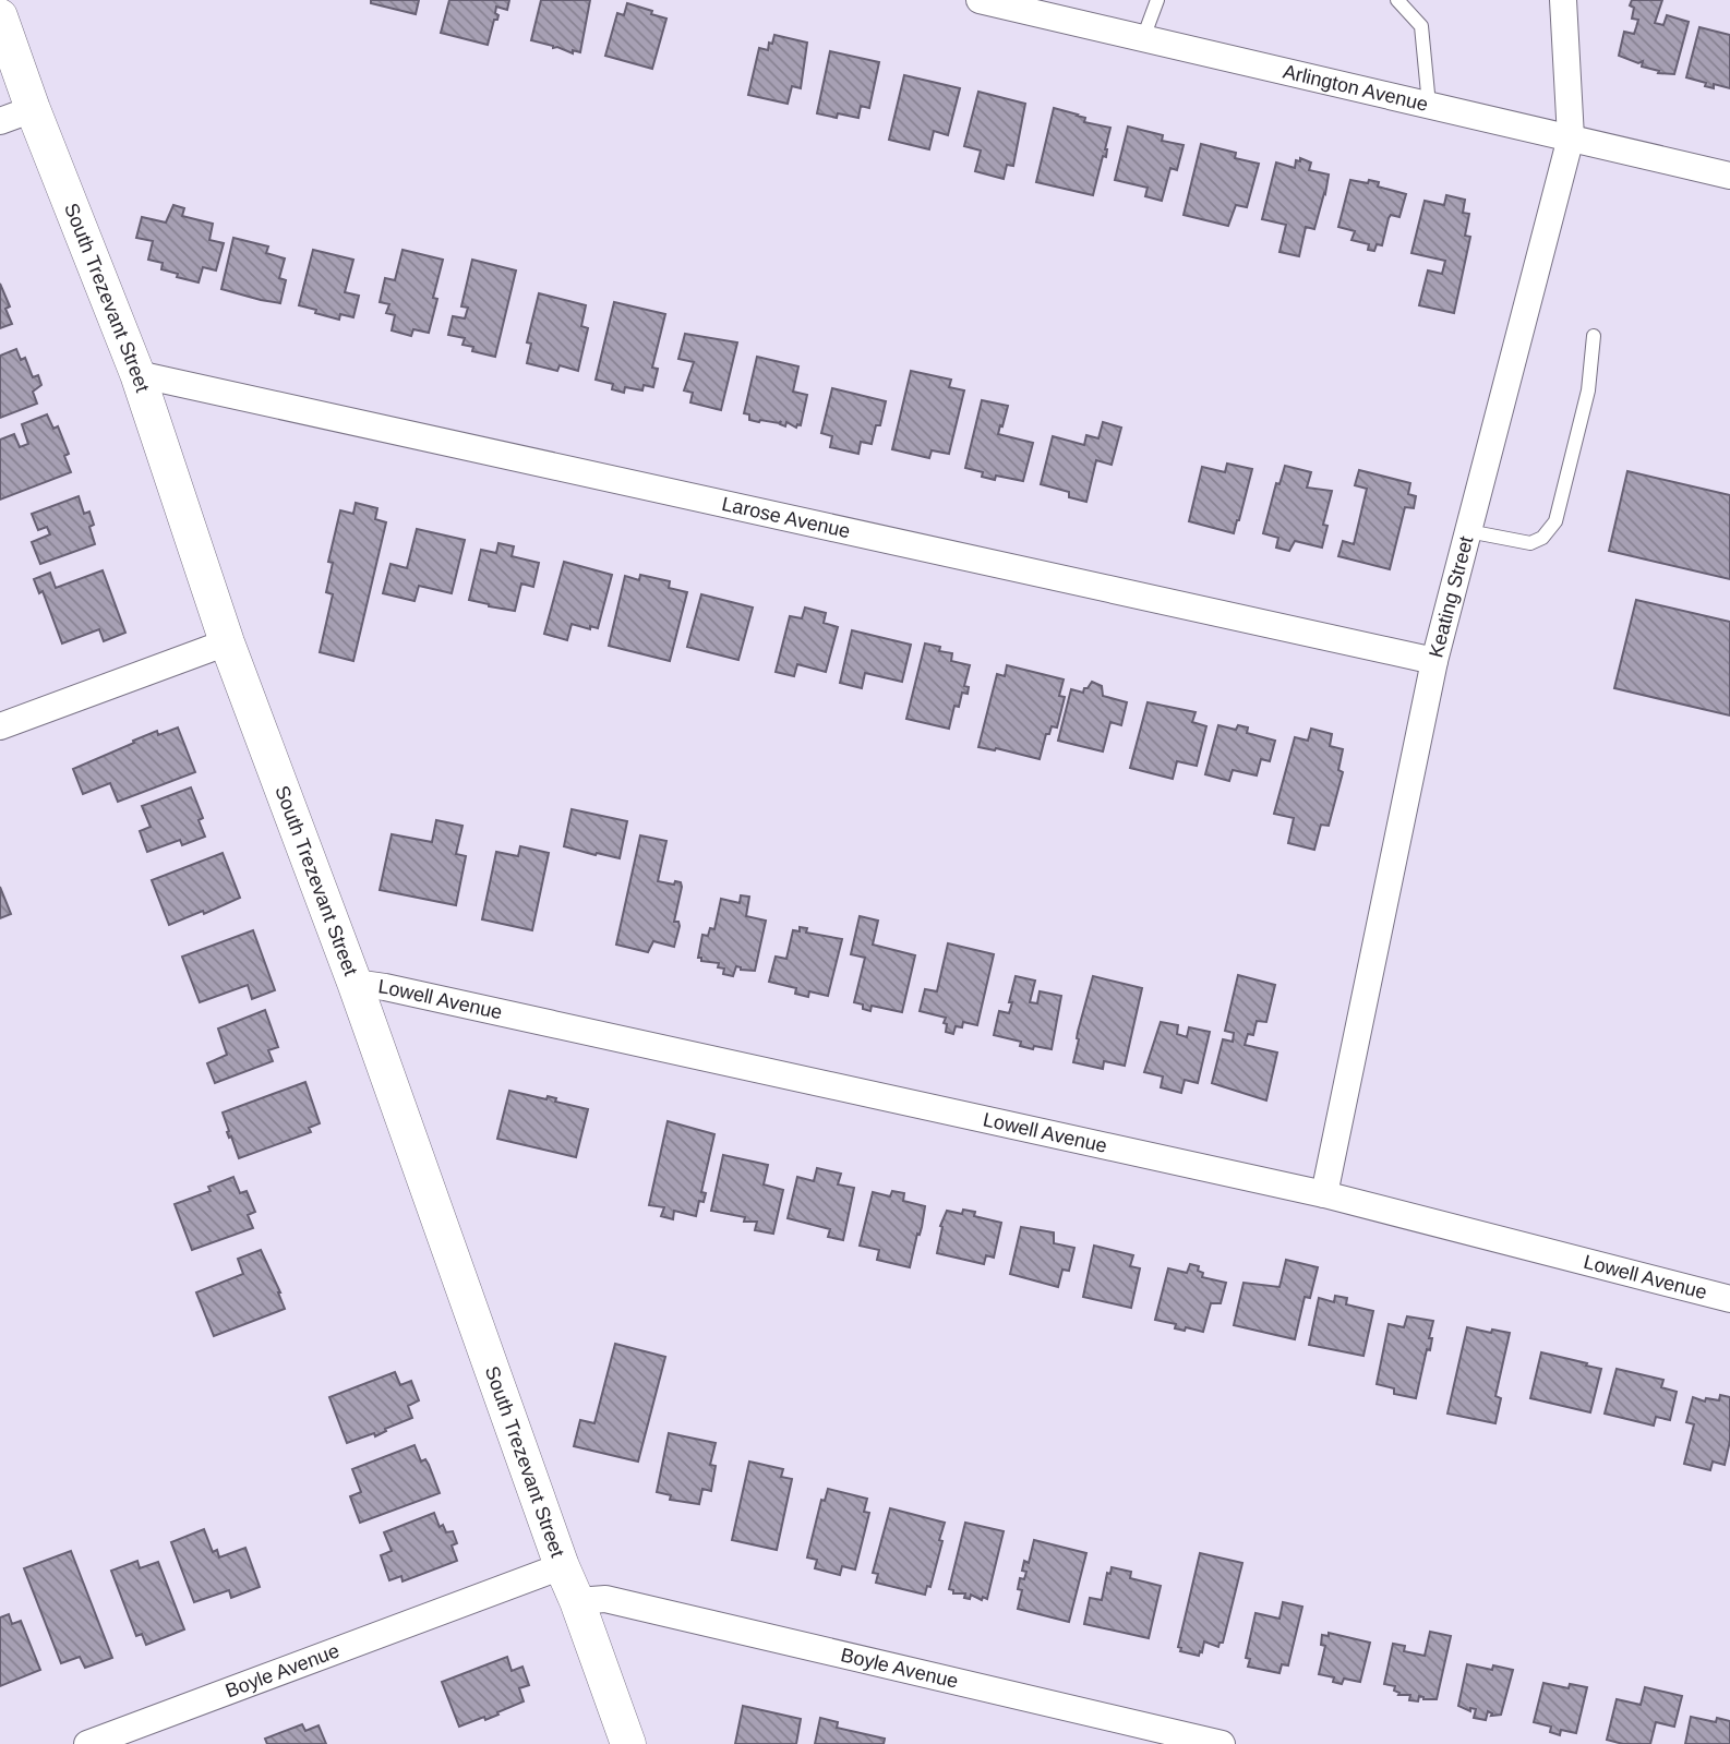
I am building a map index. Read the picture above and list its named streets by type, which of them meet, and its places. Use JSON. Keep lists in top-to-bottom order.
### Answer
{
  "streets": {
    "street": [
      "Arlington Avenue",
      "South Trezevant Street",
      "Larose Avenue",
      "Keating Street",
      "Lowell Avenue",
      "Boyle Avenue"
    ]
  },
  "crossings": [
    ["Arlington Avenue", "Keating Street"],
    ["South Trezevant Street", "Larose Avenue"],
    ["South Trezevant Street", "Lowell Avenue"],
    ["South Trezevant Street", "Boyle Avenue"],
    ["Larose Avenue", "Keating Street"],
    ["Keating Street", "Lowell Avenue"]
  ]
}
